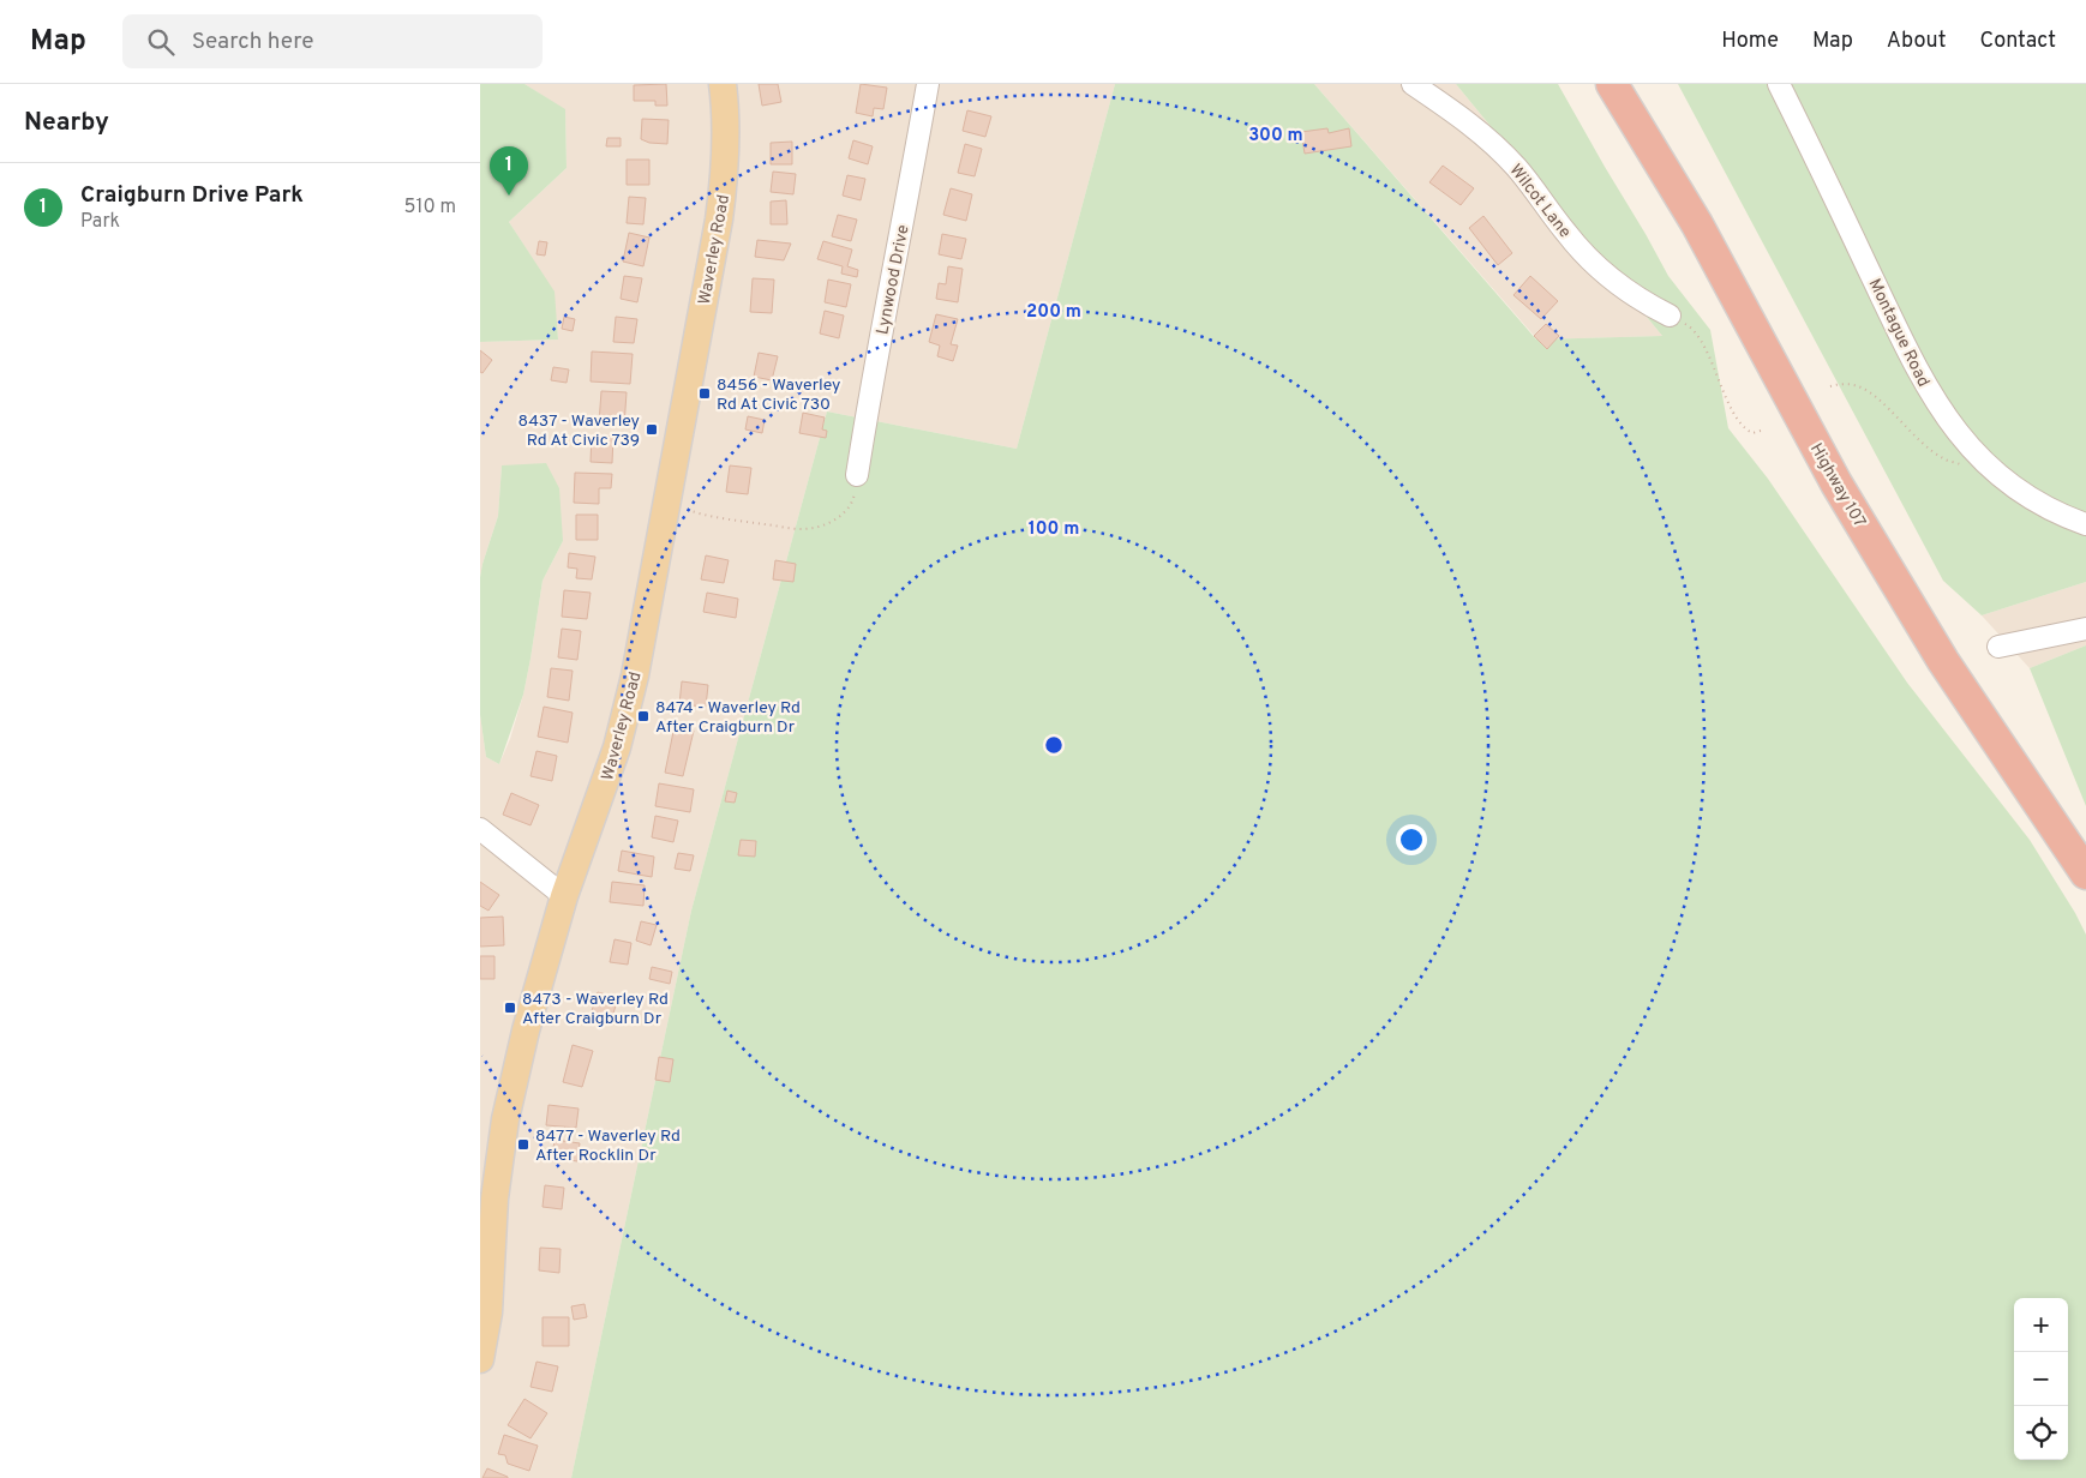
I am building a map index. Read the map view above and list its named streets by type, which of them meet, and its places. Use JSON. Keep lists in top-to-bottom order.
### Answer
{
  "streets": {
    "highway": ["Highway 107"],
    "main road": ["Waverley Road"],
    "street": ["Wilcot Lane", "Lynwood Drive", "Montague Road"]
  },
  "places": {
    "transit": [
      "8456 - Waverley Rd At Civic 730",
      "8437 - Waverley Rd At Civic 739",
      "8474 - Waverley Rd After Craigburn Dr",
      "8473 - Waverley Rd After Craigburn Dr",
      "8477 - Waverley Rd After Rocklin Dr"
    ]
  },
  "page": {
    "header": "Map",
    "search": "Search here",
    "nav": [
      "Home",
      "Map",
      "About",
      "Contact"
    ],
    "heading": "Nearby",
    "pins": "1",
    "list": [
      {
        "mark": "1",
        "name": "Craigburn Drive Park",
        "note": "Park",
        "value": "510 m"
      }
    ],
    "map_buttons": ["+", "−"]
  },
  "rings": ["300 m", "200 m", "100 m"]
}
